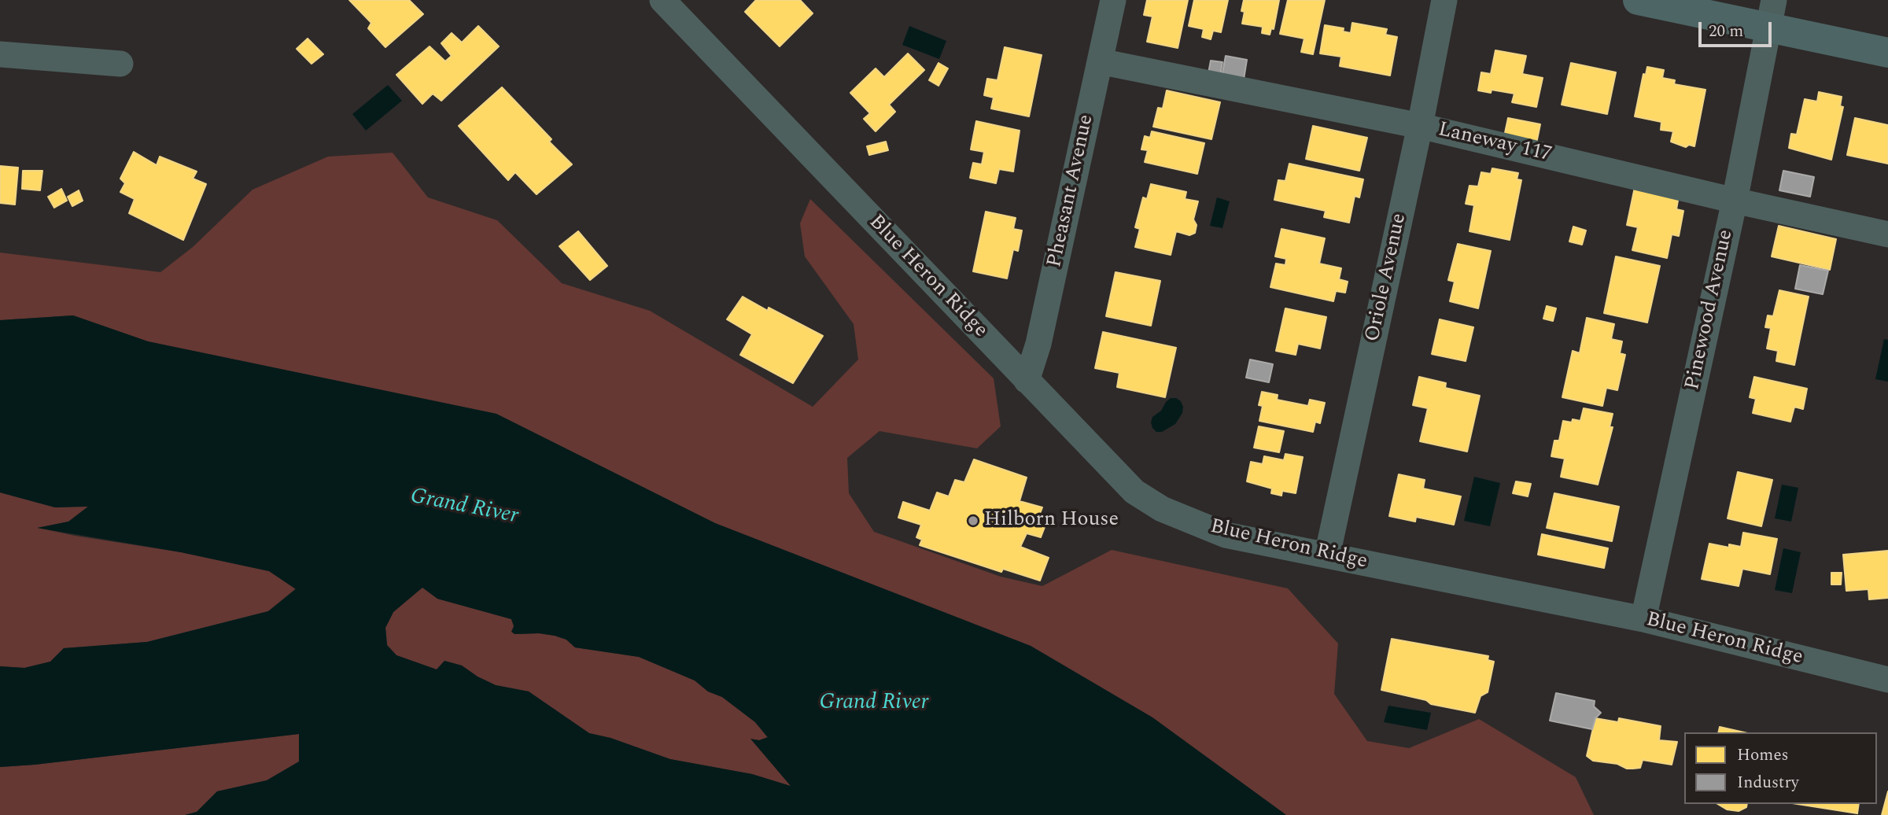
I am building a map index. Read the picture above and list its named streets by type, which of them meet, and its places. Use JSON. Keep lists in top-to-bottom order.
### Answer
{
  "streets": {
    "street": [
      "Laneway 117",
      "Pheasant Avenue",
      "Blue Heron Ridge",
      "Oriole Avenue",
      "Pinewood Avenue"
    ]
  },
  "crossings": [
    ["Laneway 117", "Pheasant Avenue"],
    ["Laneway 117", "Oriole Avenue"],
    ["Laneway 117", "Pinewood Avenue"],
    ["Pheasant Avenue", "Blue Heron Ridge"],
    ["Blue Heron Ridge", "Oriole Avenue"],
    ["Blue Heron Ridge", "Pinewood Avenue"]
  ],
  "water": ["Grand River"],
  "places": ["Hilborn House"],
  "legend": ["Homes", "Industry"],
  "scale_bar": "20 m"
}
